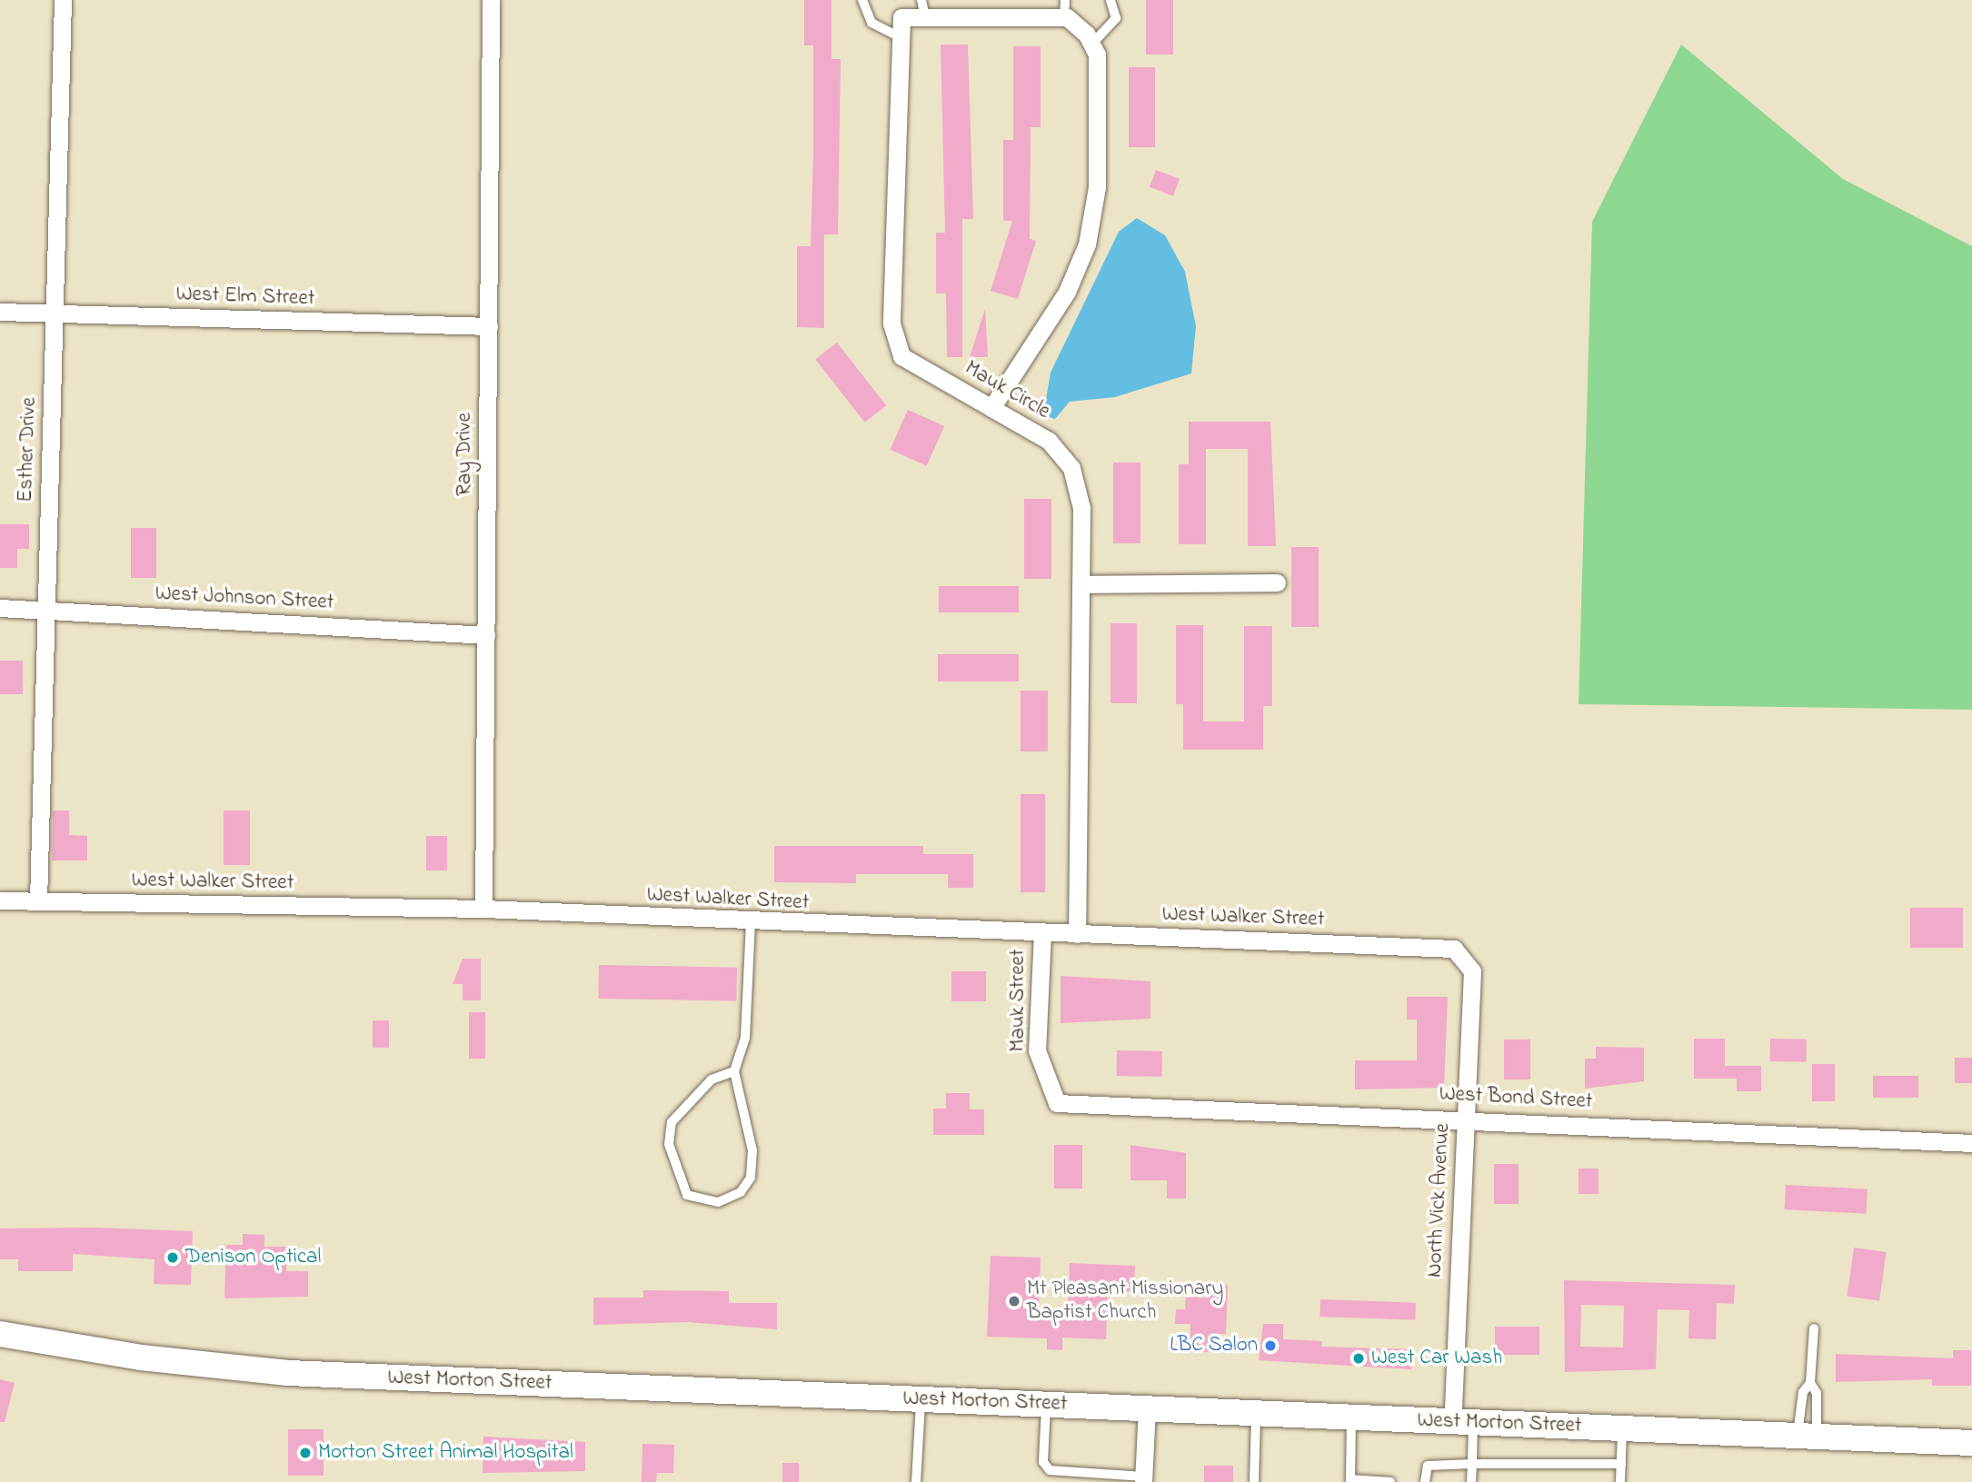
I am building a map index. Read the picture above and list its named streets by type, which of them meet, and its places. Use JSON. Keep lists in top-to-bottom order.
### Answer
{
  "streets": {
    "main road": ["West Morton Street"],
    "street": [
      "West Elm Street",
      "Mauk Circle",
      "Esther Drive",
      "Ray Drive",
      "West Johnson Street",
      "West Walker Street",
      "Mauk Street",
      "West Bond Street",
      "North Vick Avenue"
    ]
  },
  "crossings": [
    ["West Elm Street", "Esther Drive"],
    ["West Elm Street", "Ray Drive"],
    ["Mauk Circle", "West Walker Street"],
    ["Esther Drive", "West Johnson Street"],
    ["Esther Drive", "West Walker Street"],
    ["Ray Drive", "West Johnson Street"],
    ["Ray Drive", "West Walker Street"],
    ["West Walker Street", "Mauk Street"],
    ["West Walker Street", "North Vick Avenue"],
    ["Mauk Street", "West Bond Street"],
    ["West Bond Street", "North Vick Avenue"],
    ["North Vick Avenue", "West Morton Street"]
  ],
  "places": [
    "Denison Optical",
    "Mt Pleasant Missionary Baptist Church",
    "LBC Salon",
    "West Car Wash",
    "Morton Street Animal Hospital"
  ]
}
